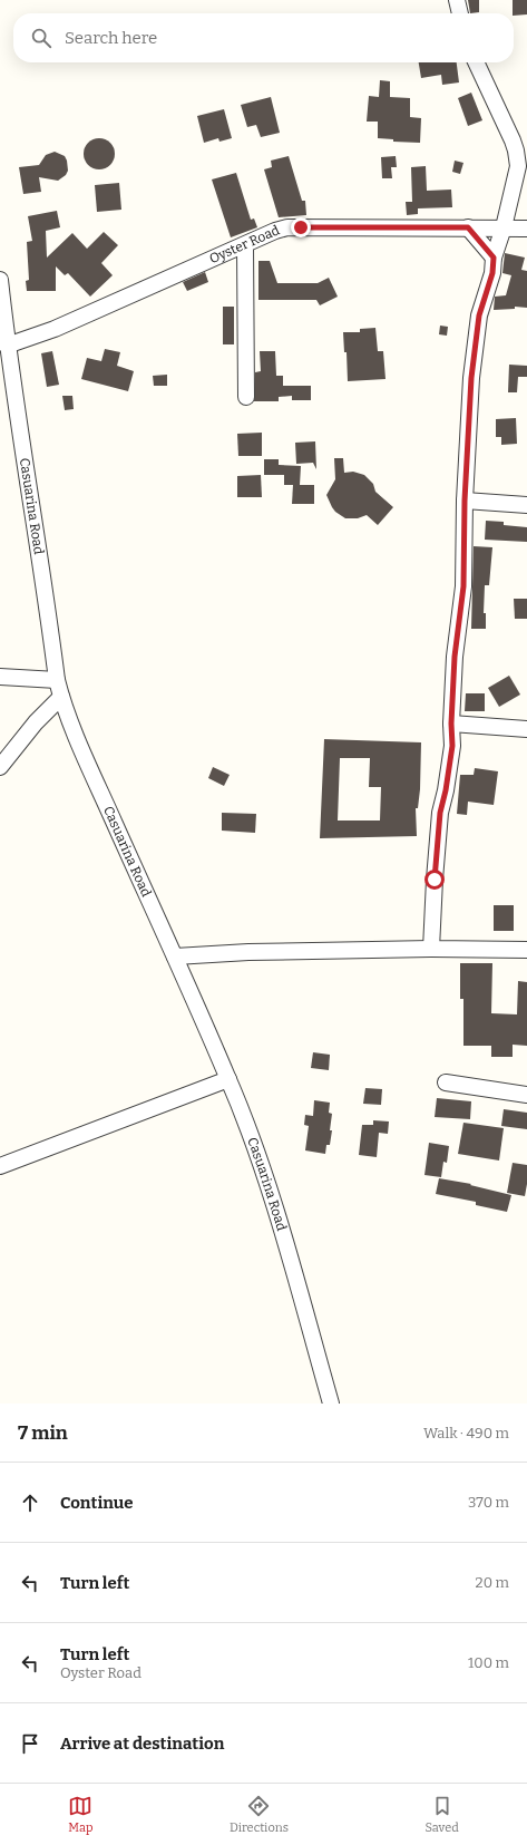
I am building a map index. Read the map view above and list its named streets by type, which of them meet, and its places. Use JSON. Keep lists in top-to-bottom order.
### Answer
{
  "streets": {
    "street": ["Oyster Road", "Casuarina Road"]
  },
  "crossings": [
    ["Oyster Road", "Casuarina Road"]
  ],
  "page": {
    "search": "Search here",
    "heading": ["7 min", "Walk · 490 m"],
    "list": [
      ["Continue", "370 m"],
      ["Turn left", "20 m"],
      ["Turn left", "Oyster Road", "100 m"],
      "Arrive at destination"
    ],
    "nav": ["Map", "Directions", "Saved"]
  }
}
